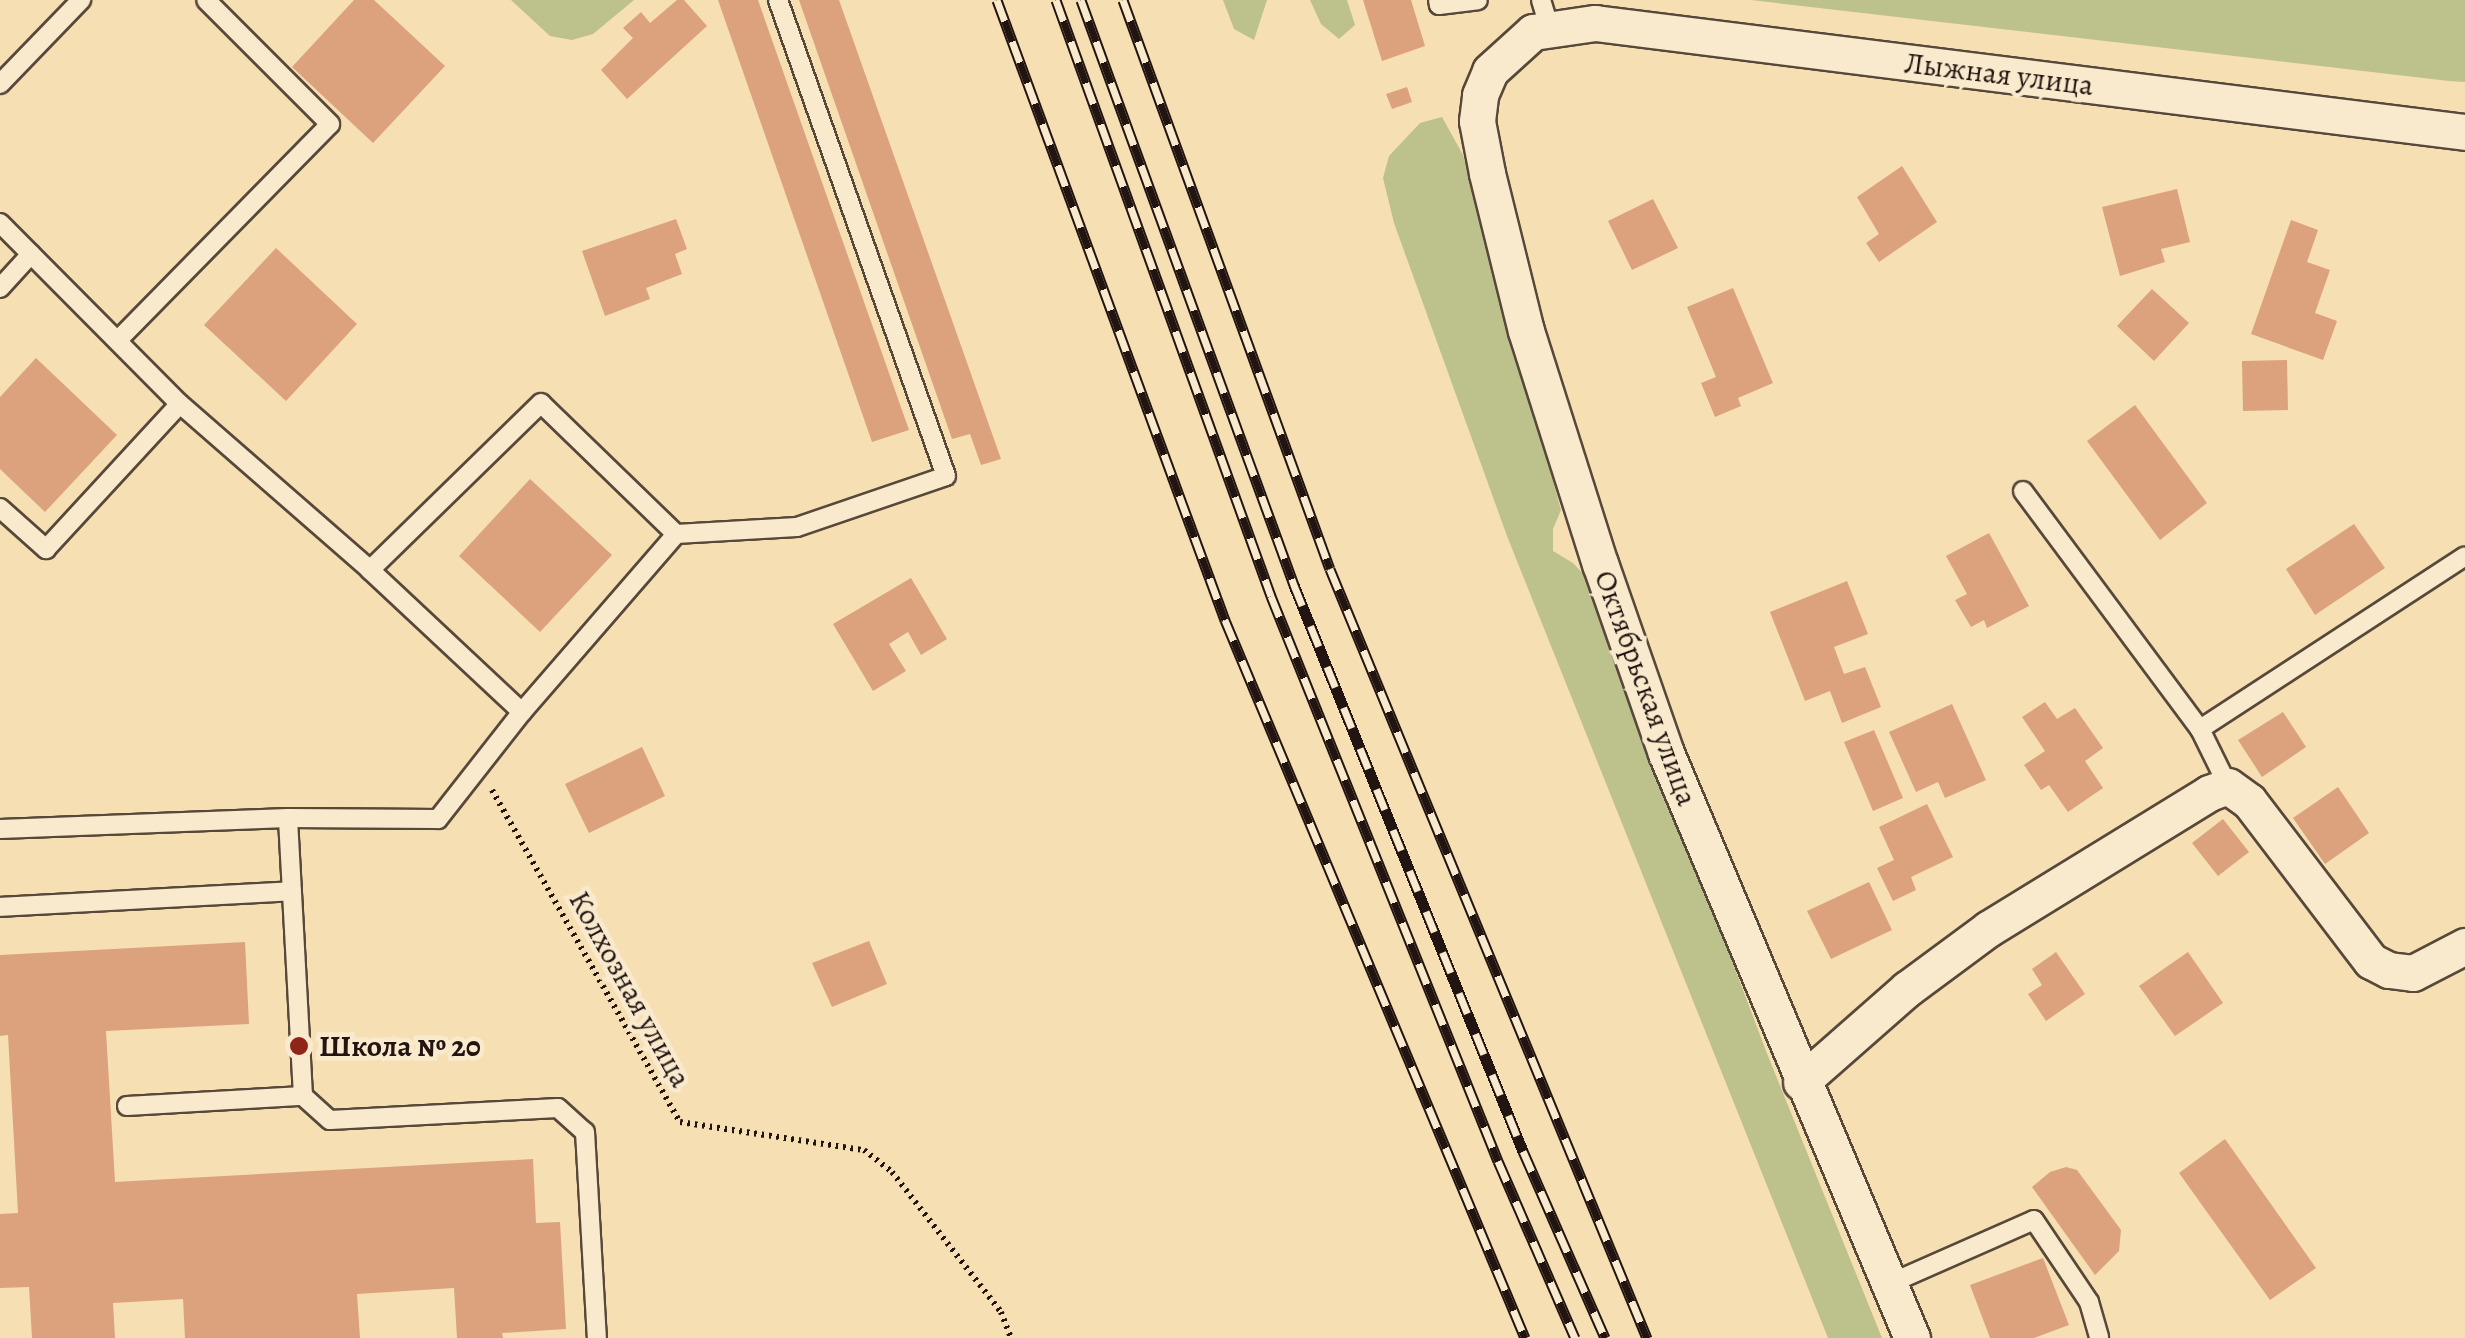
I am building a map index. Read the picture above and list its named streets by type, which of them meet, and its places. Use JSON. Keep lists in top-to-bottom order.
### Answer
{
  "streets": {
    "street": ["Лыжная улица", "Октябрьская улица"],
    "path": ["Колхозная улица"]
  },
  "crossings": [
    ["Лыжная улица", "Октябрьская улица"]
  ],
  "places": ["Школа № 20"]
}
